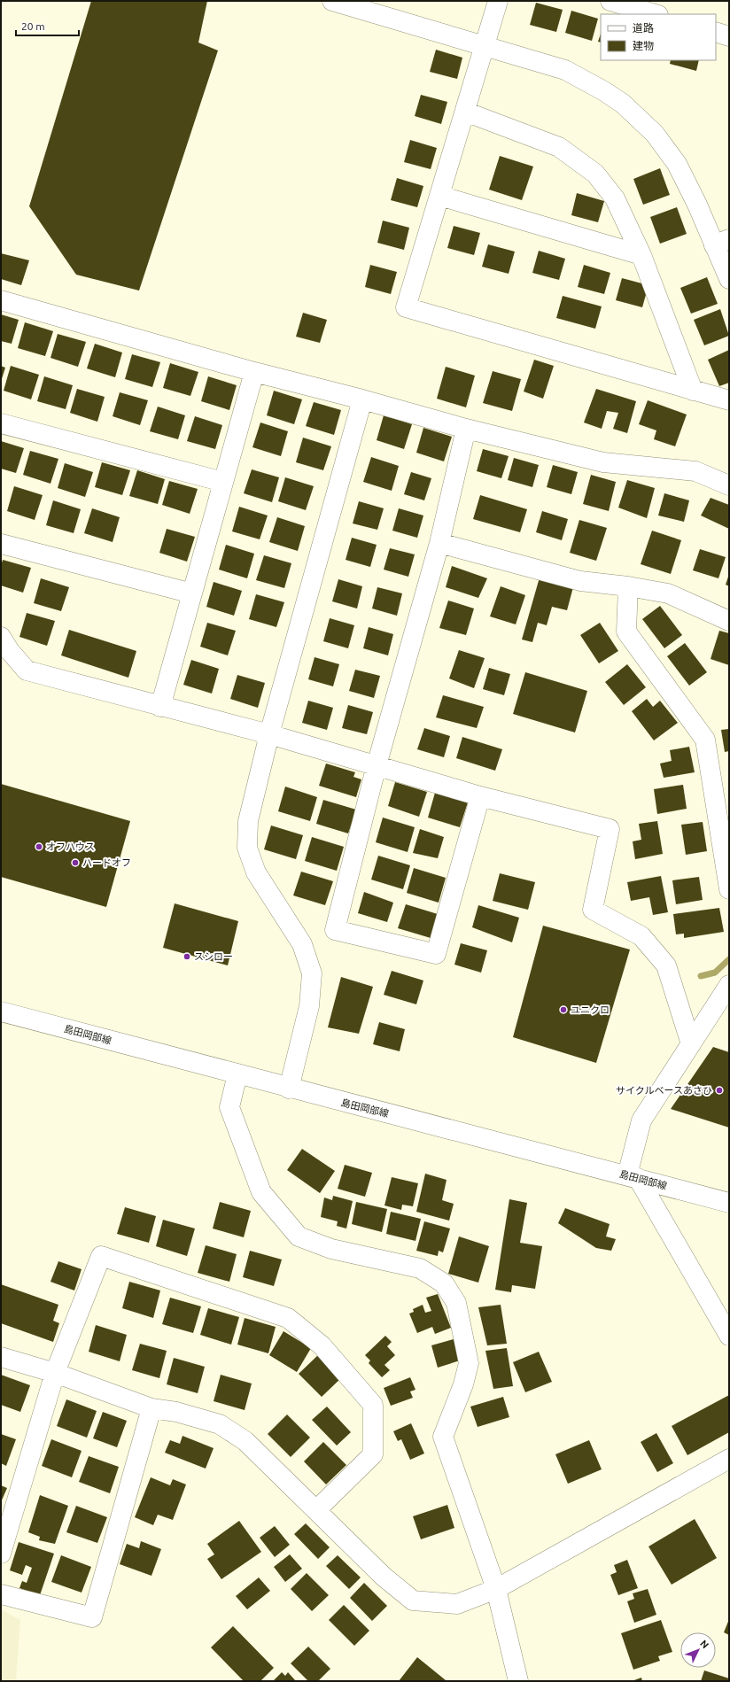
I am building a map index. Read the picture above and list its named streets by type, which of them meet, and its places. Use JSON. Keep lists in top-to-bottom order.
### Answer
{
  "streets": {
    "street": ["島田岡部線"]
  },
  "places": [
    "オフハウス",
    "ハードオフ",
    "スシロー",
    "ユニクロ",
    "サイクルベースあさひ"
  ],
  "legend": ["道路", "建物"],
  "scale_bar": "20 m",
  "north": "top right"
}
